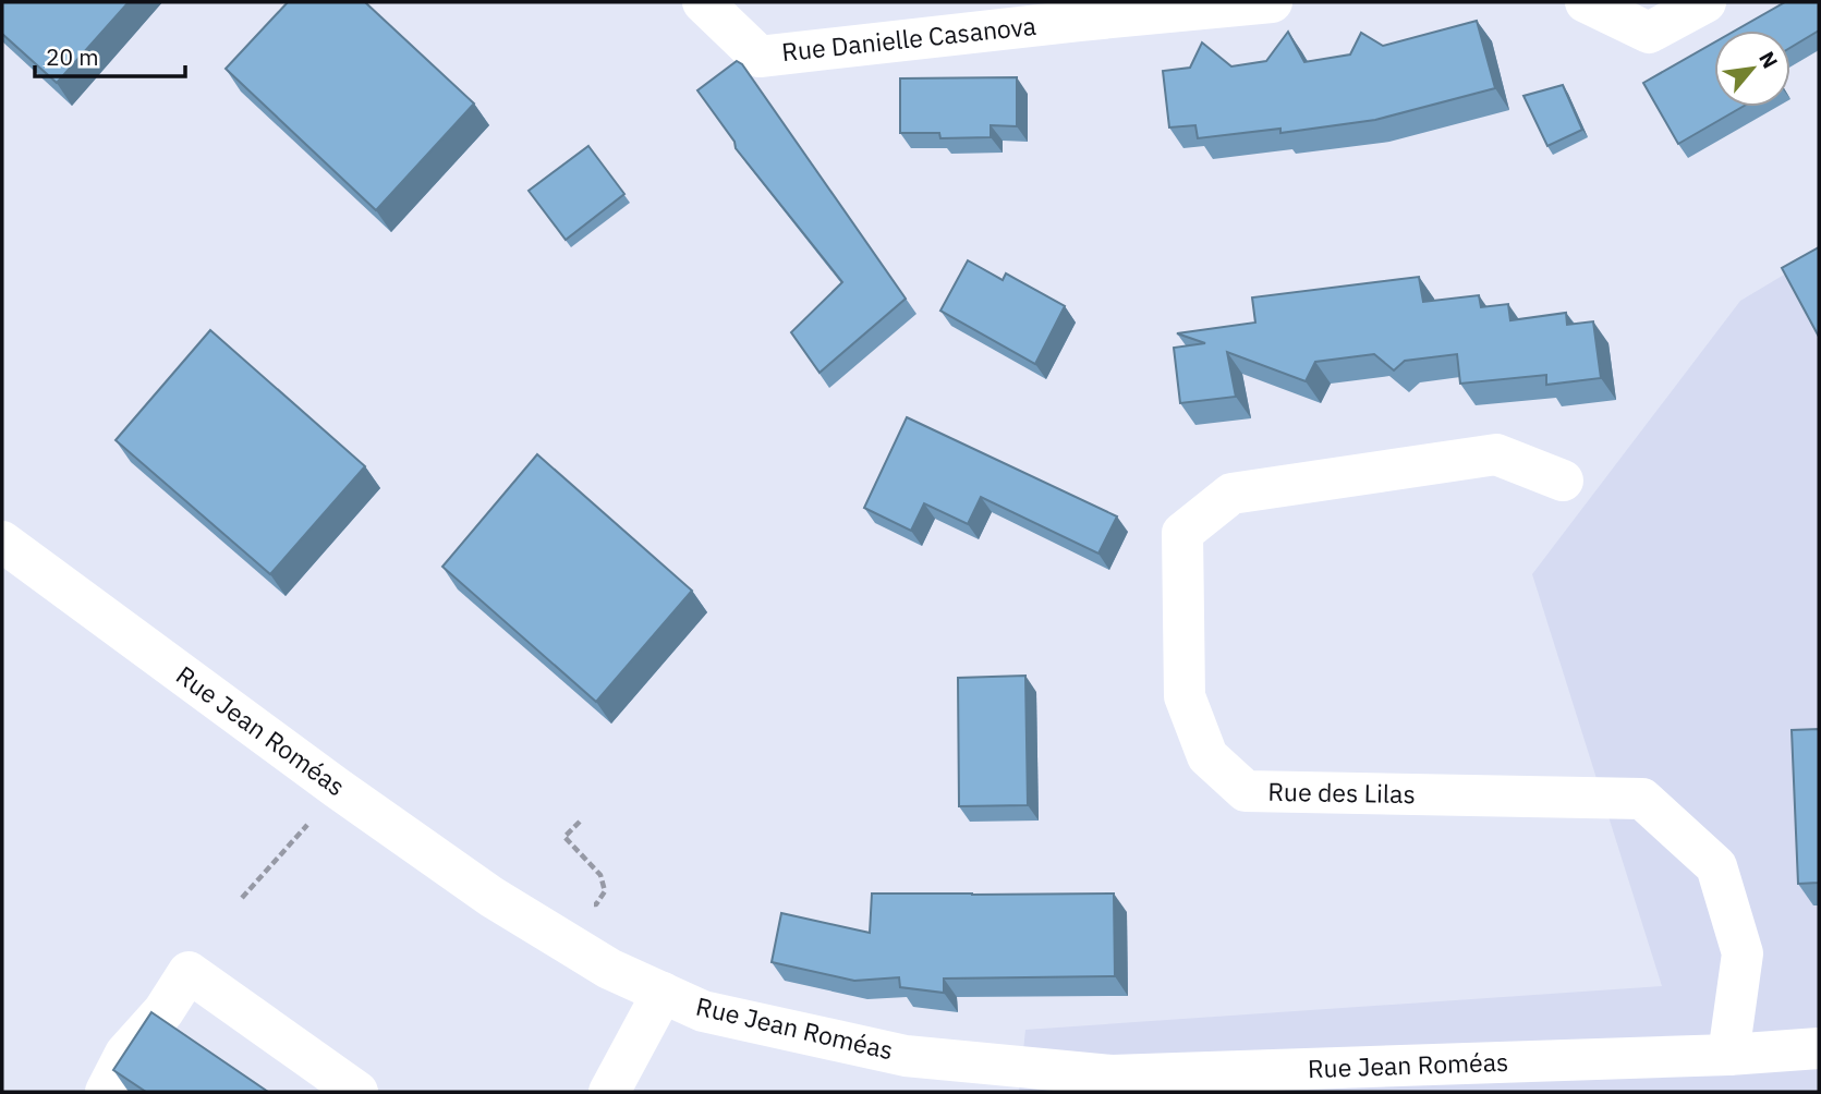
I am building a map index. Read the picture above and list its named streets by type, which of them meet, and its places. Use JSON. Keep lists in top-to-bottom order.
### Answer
{
  "streets": {
    "street": ["Rue Danielle Casanova", "Rue Jean Roméas", "Rue des Lilas"]
  },
  "crossings": [
    ["Rue Jean Roméas", "Rue des Lilas"]
  ],
  "scale_bar": "20 m",
  "north": "top right"
}
